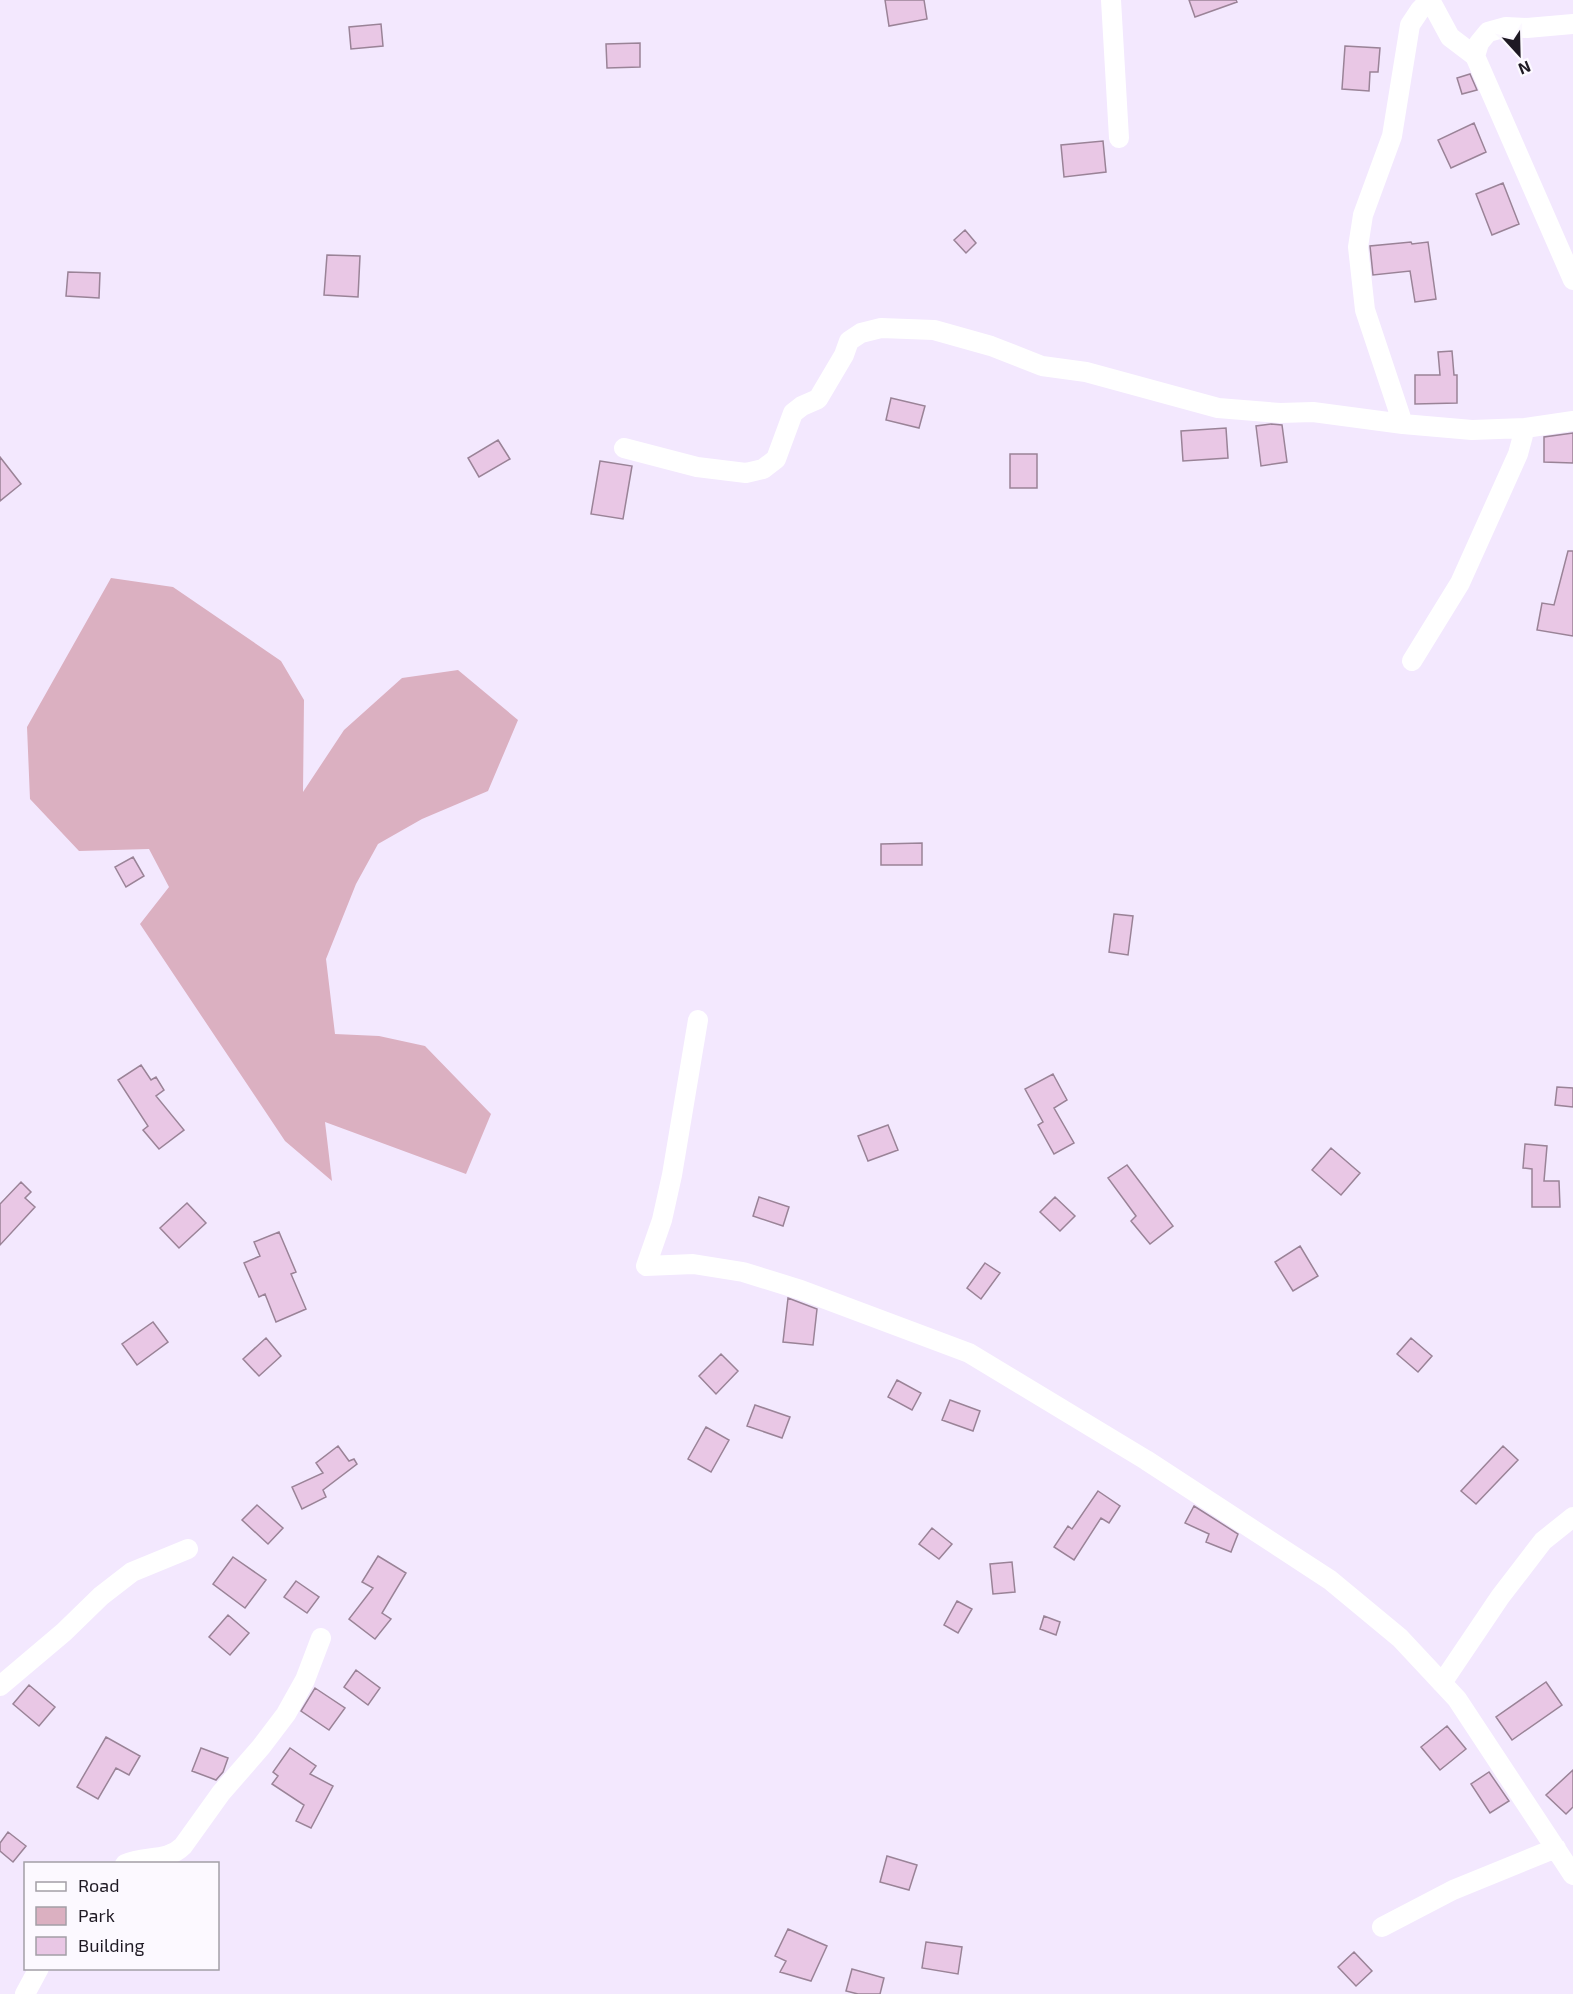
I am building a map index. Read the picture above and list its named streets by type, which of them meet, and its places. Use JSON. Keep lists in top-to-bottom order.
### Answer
{
  "legend": ["Road", "Park", "Building"],
  "north": "bottom"
}
